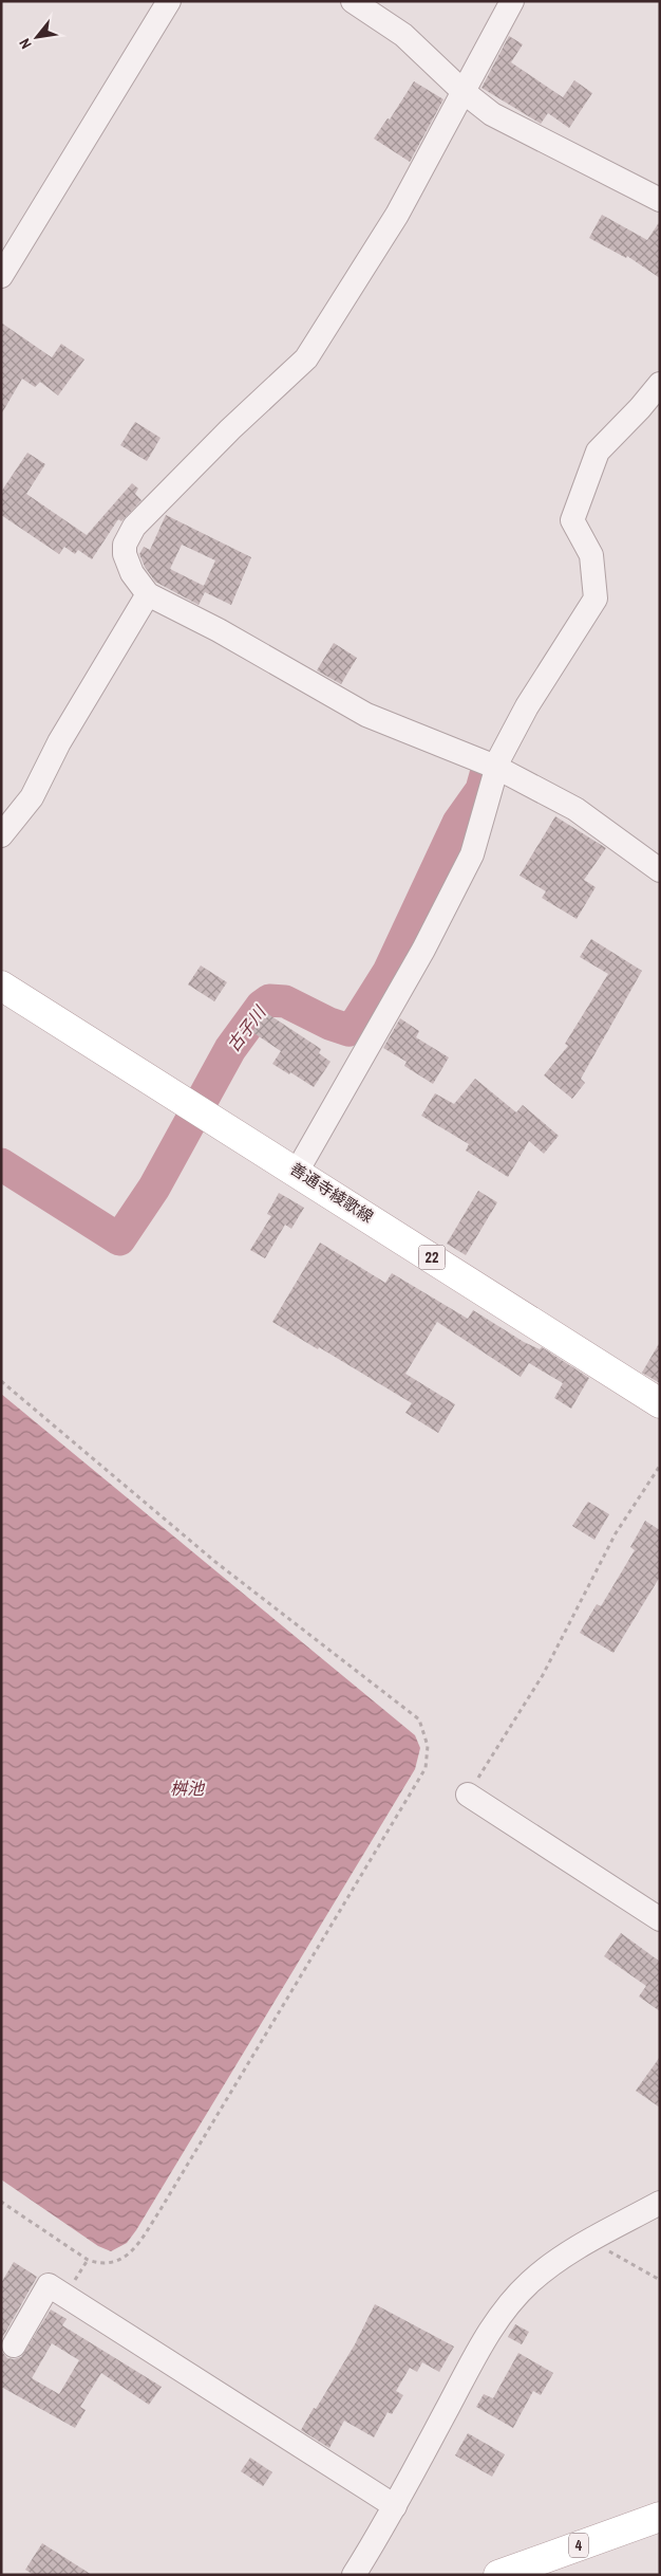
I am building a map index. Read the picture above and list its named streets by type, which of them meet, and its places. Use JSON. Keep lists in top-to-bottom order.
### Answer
{
  "streets": {
    "main road": ["善通寺綾歌線", "22", "4"]
  },
  "water": ["古子川", "桝池"],
  "north": "bottom left"
}
